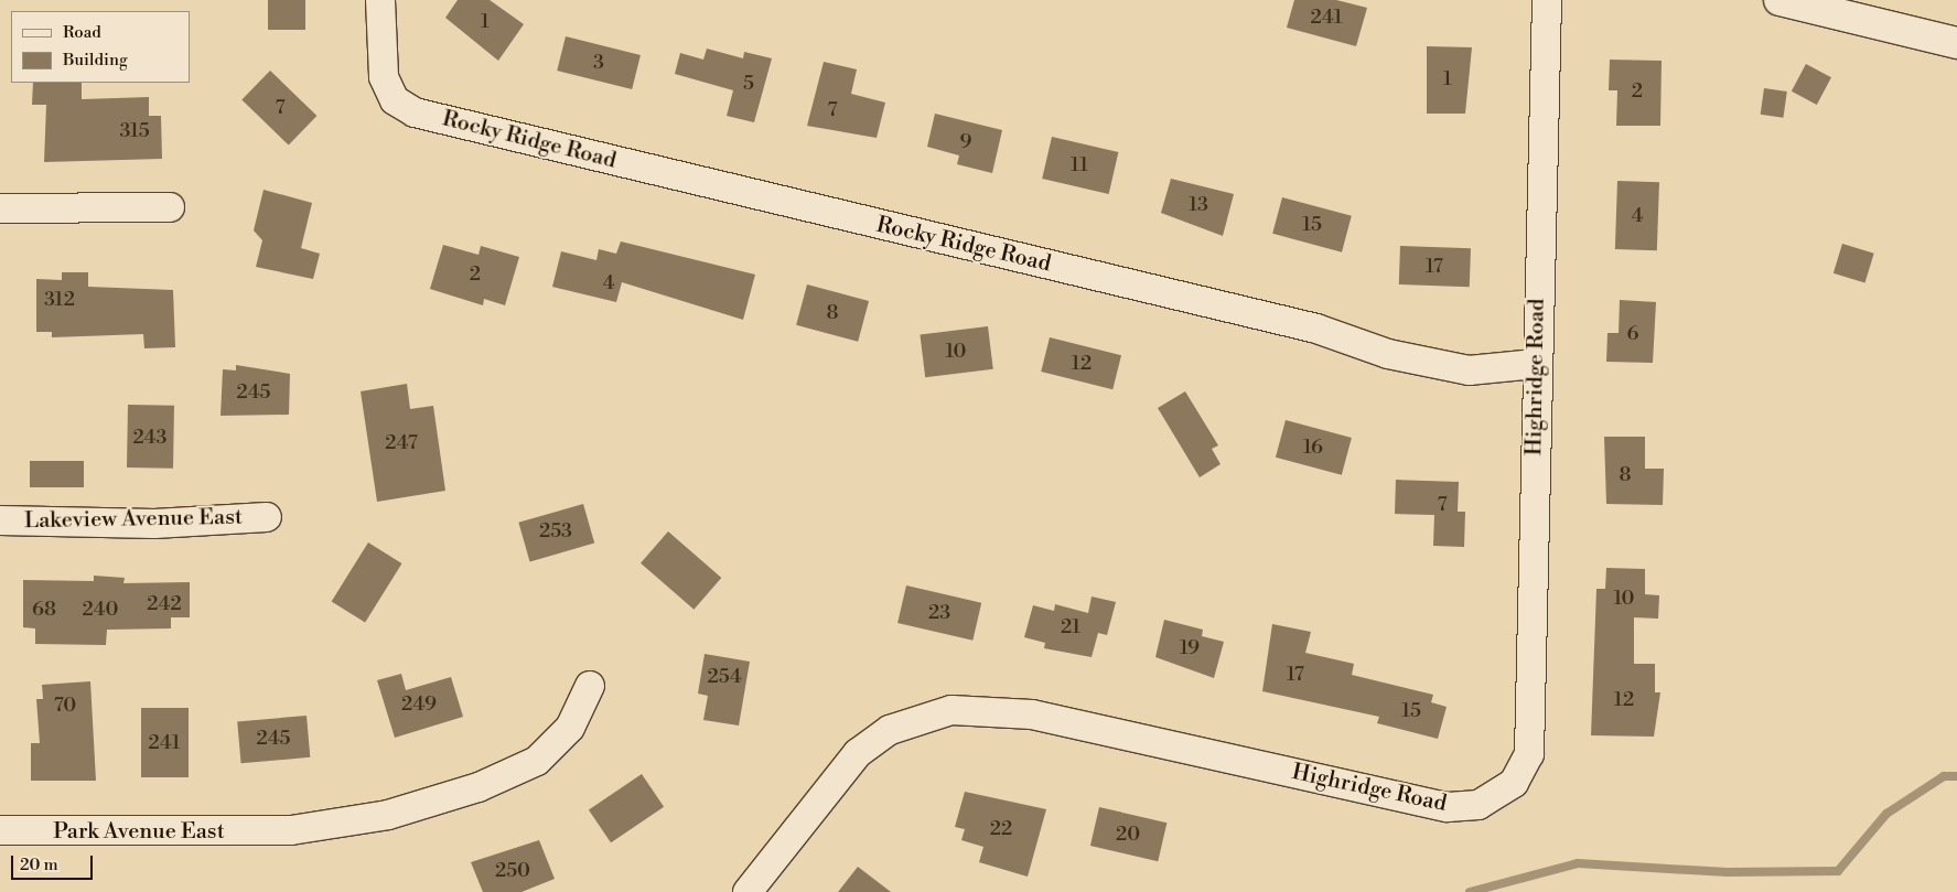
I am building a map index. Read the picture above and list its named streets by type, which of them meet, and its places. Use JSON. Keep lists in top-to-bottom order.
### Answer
{
  "streets": {
    "street": [
      "Rocky Ridge Road",
      "Highridge Road",
      "Lakeview Avenue East",
      "Park Avenue East"
    ]
  },
  "crossings": [
    ["Rocky Ridge Road", "Highridge Road"]
  ],
  "house_numbers": [
    "241",
    "1",
    "3",
    "1",
    "5",
    "2",
    "7",
    "7",
    "315",
    "9",
    "11",
    "13",
    "4",
    "15",
    "17",
    "2",
    "4",
    "312",
    "8",
    "6",
    "10",
    "12",
    "245",
    "243",
    "247",
    "16",
    "8",
    "7",
    "253",
    "10",
    "242",
    "68",
    "240",
    "23",
    "21",
    "19",
    "17",
    "254",
    "12",
    "249",
    "70",
    "15",
    "245",
    "241",
    "22",
    "20",
    "250"
  ],
  "legend": ["Road", "Building"],
  "scale_bar": "20 m"
}
